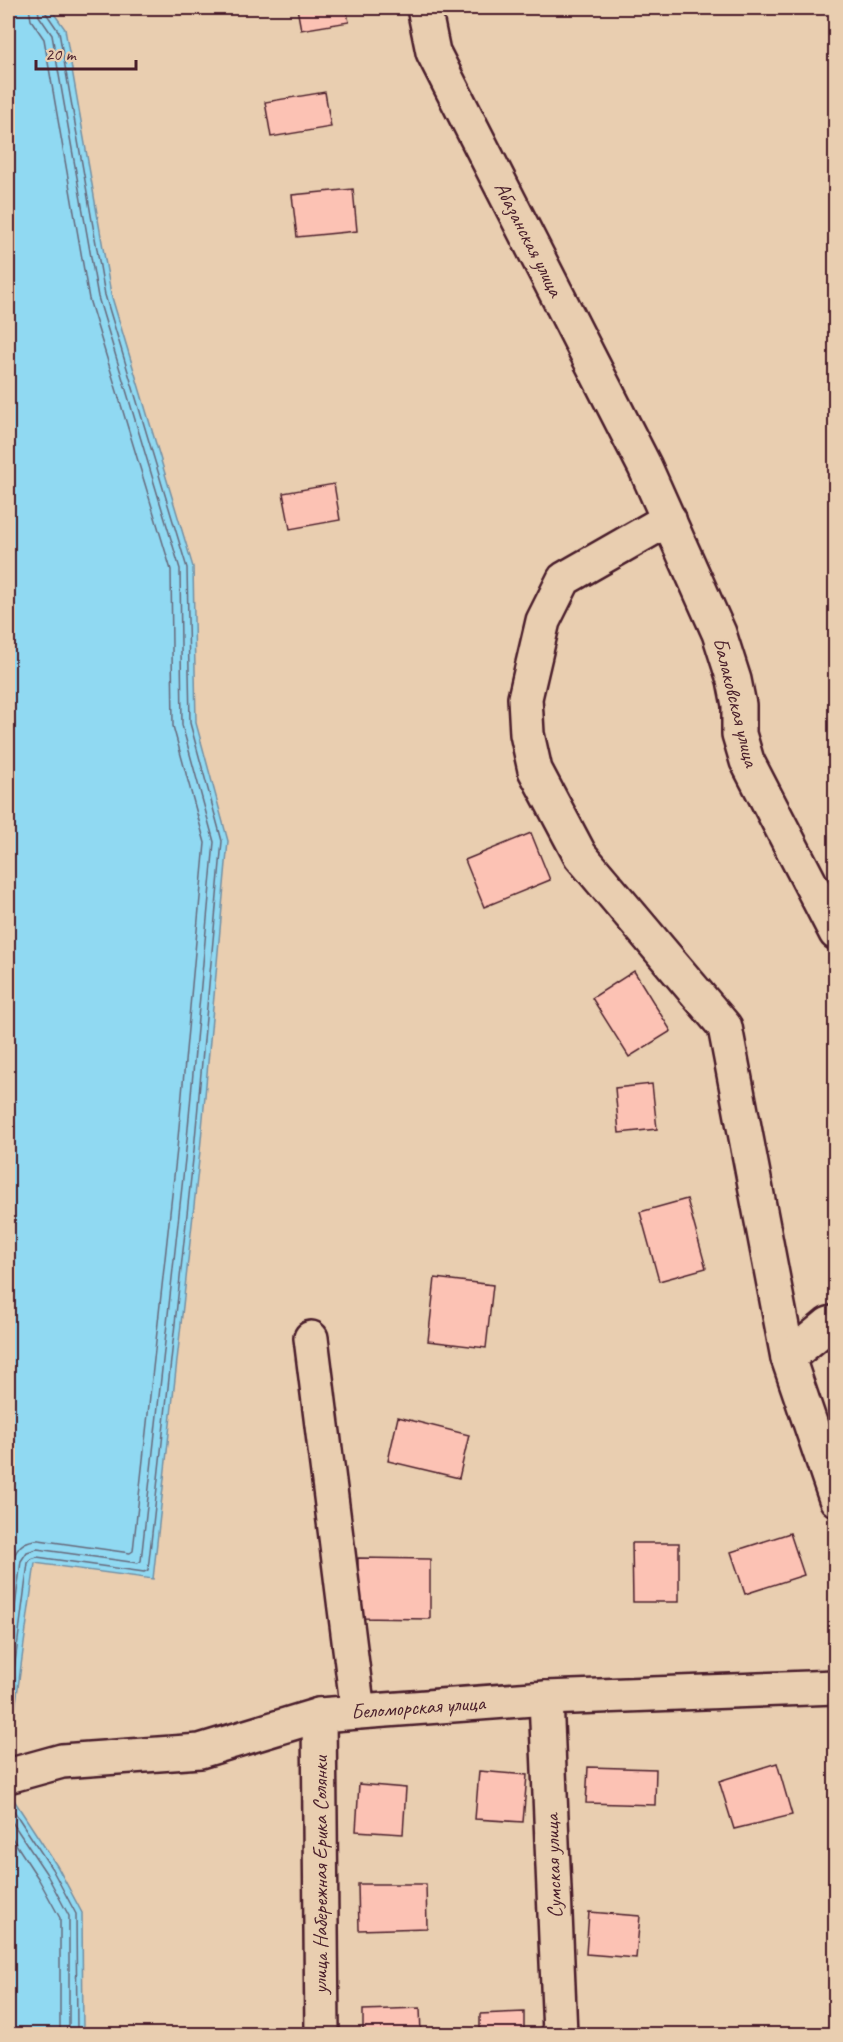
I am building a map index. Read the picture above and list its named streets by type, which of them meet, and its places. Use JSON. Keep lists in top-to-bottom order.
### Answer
{
  "streets": {
    "street": [
      "Абазанская улица",
      "Балаковская улица",
      "Беломорская улица",
      "Сумская улица",
      "улица Набережная Ерика Солянки"
    ]
  },
  "crossings": [
    ["Абазанская улица", "Балаковская улица"],
    ["Беломорская улица", "Сумская улица"],
    ["Беломорская улица", "улица Набережная Ерика Солянки"]
  ],
  "scale_bar": "20 m"
}
